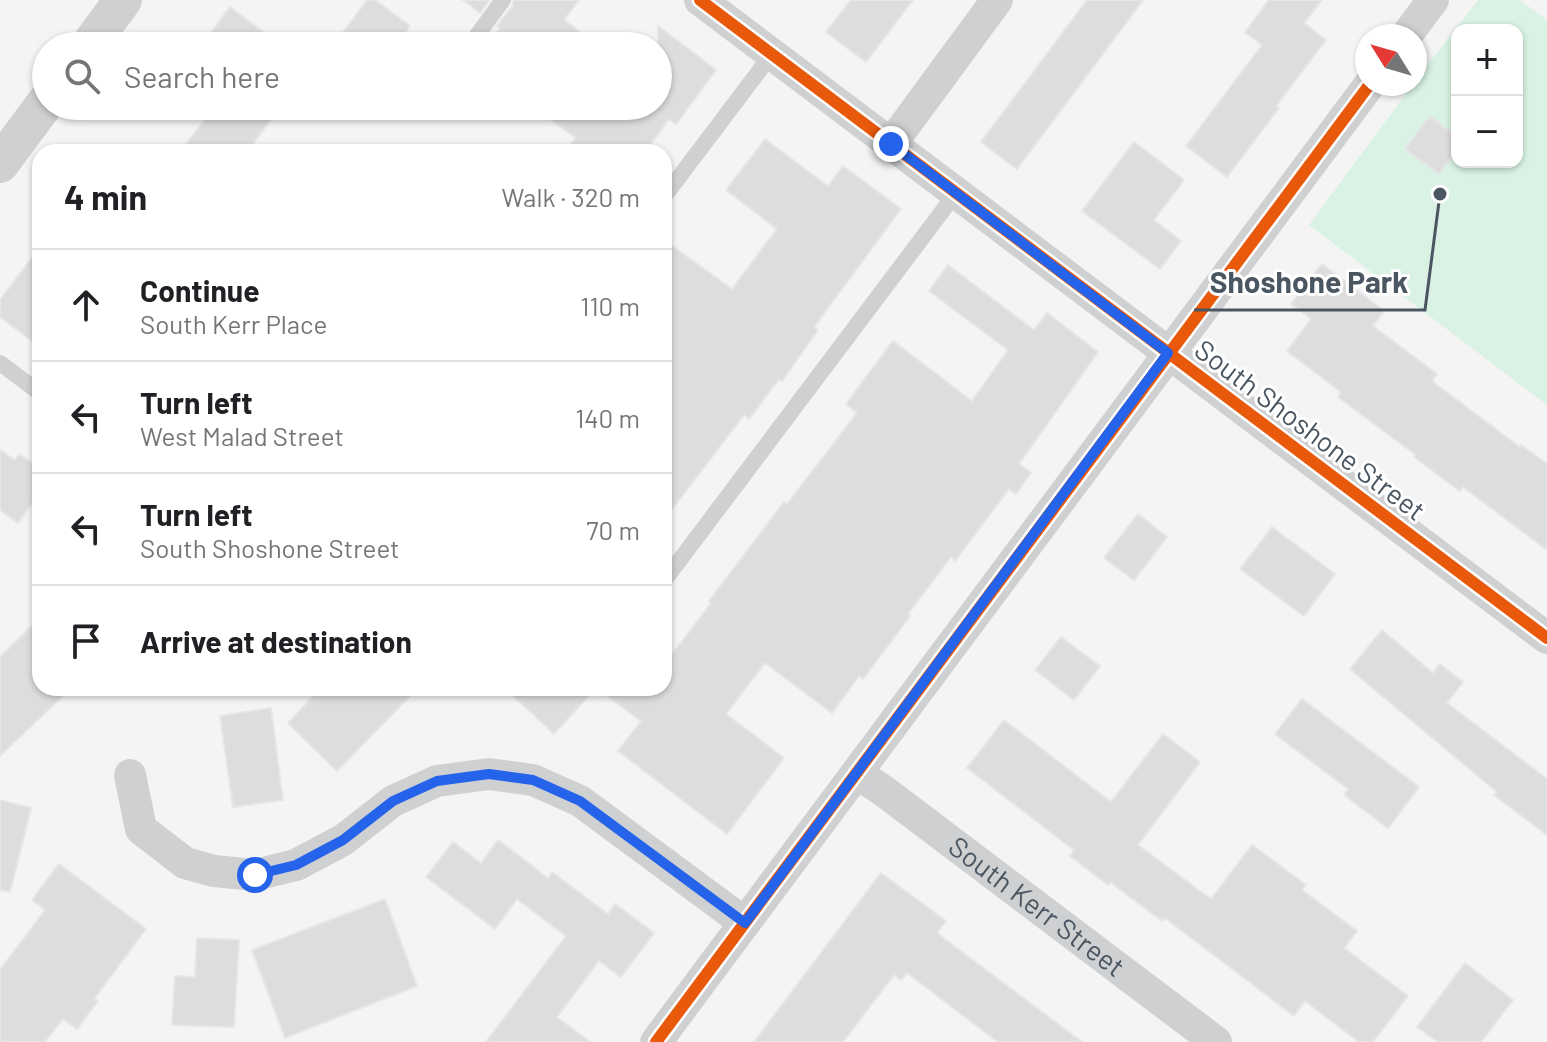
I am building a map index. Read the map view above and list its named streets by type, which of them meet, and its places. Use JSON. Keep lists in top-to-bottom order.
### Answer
{
  "streets": {
    "street": ["South Shoshone Street", "South Kerr Street"]
  },
  "places": ["Shoshone Park"],
  "north": "top left",
  "page": {
    "map_buttons": ["+", "−"],
    "search": "Search here",
    "heading": ["4 min", "Walk · 320 m"],
    "list": [
      ["Continue", "South Kerr Place", "110 m"],
      ["Turn left", "West Malad Street", "140 m"],
      ["Turn left", "South Shoshone Street", "70 m"],
      "Arrive at destination"
    ]
  }
}
